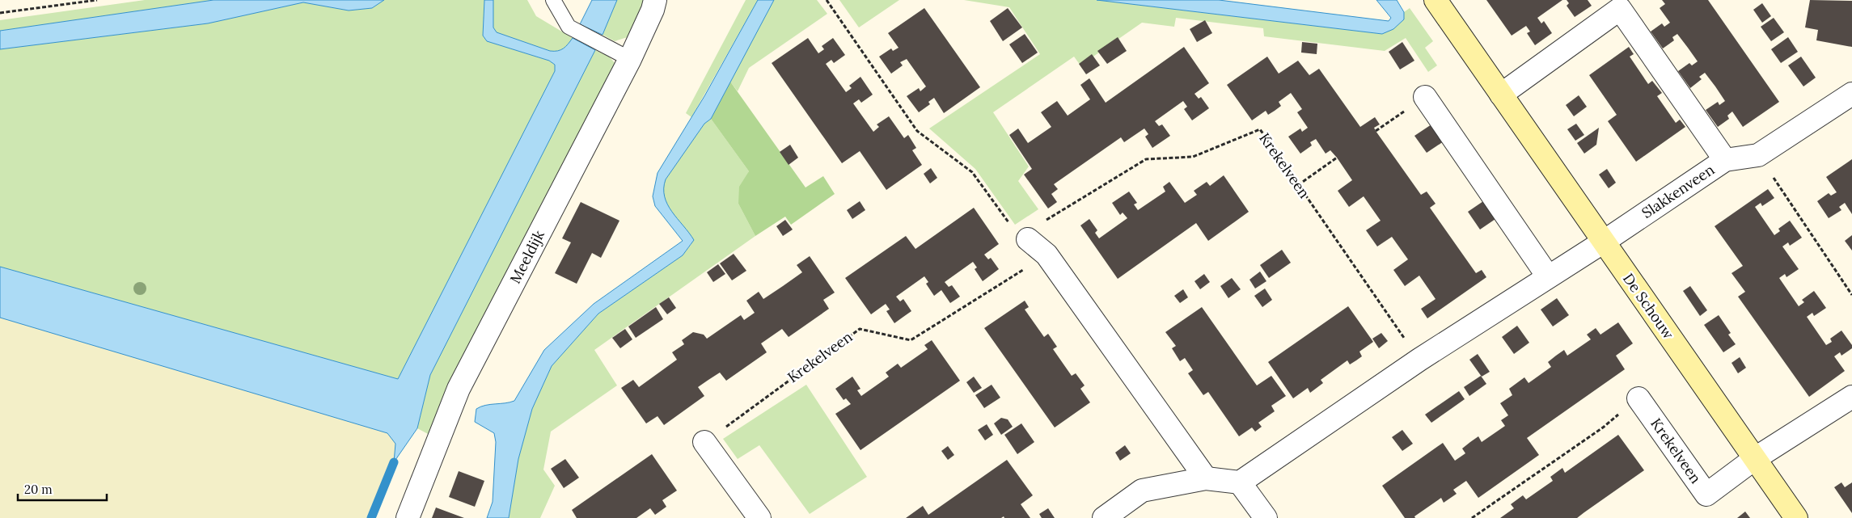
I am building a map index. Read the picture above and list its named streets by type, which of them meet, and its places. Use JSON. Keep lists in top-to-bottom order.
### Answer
{
  "streets": {
    "street": [
      "Krekelveen",
      "Slakkenveen",
      "Meeldijk",
      "De Schouw"
    ]
  },
  "crossings": [
    ["Krekelveen", "De Schouw"],
    ["Slakkenveen", "De Schouw"]
  ],
  "scale_bar": "20 m"
}
